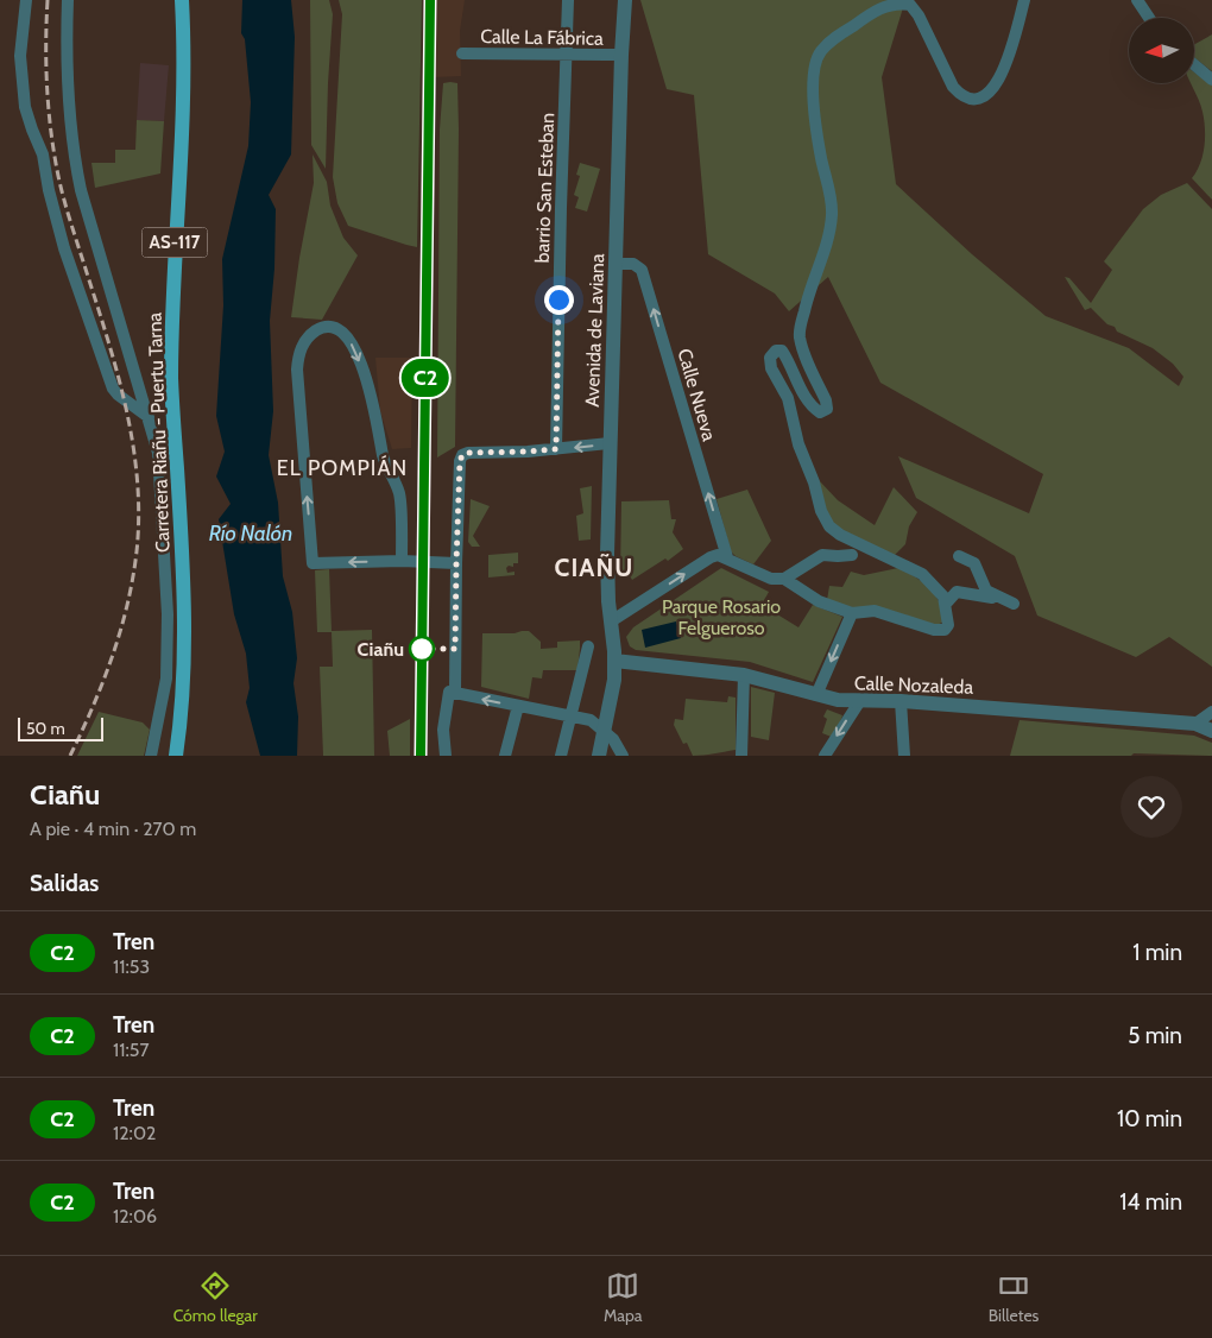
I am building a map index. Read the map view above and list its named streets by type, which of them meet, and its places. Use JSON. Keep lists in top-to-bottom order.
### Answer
{
  "streets": {
    "main road": ["AS-117", "Carretera Riañu - Puertu Tarna"],
    "street": [
      "Calle La Fábrica",
      "barrio San Esteban",
      "Avenida de Laviana",
      "Calle Nueva",
      "Calle Nozaleda"
    ]
  },
  "crossings": [
    ["Calle La Fábrica", "barrio San Esteban"],
    ["Calle La Fábrica", "Avenida de Laviana"],
    ["Avenida de Laviana", "Calle Nueva"],
    ["Avenida de Laviana", "Calle Nozaleda"]
  ],
  "one_way": ["Calle Nueva"],
  "districts": ["EL POMPIÁN", "CIAÑU"],
  "water": ["Río Nalón"],
  "parks": ["Parque Rosario Felgueroso"],
  "places": ["Ciañu"],
  "scale_bar": "50 m",
  "north": "left",
  "page": {
    "on_map": "C2",
    "scale": "50 m",
    "heading": [
      ["Ciañu", "A pie · 4 min · 270 m"],
      "Salidas"
    ],
    "list": [
      {
        "mark": "C2",
        "name": "Tren",
        "note": "11:53",
        "value": "1 min"
      },
      {
        "mark": "C2",
        "name": "Tren",
        "note": "11:57",
        "value": "5 min"
      },
      {
        "mark": "C2",
        "name": "Tren",
        "note": "12:02",
        "value": "10 min"
      },
      {
        "mark": "C2",
        "name": "Tren",
        "note": "12:06",
        "value": "14 min"
      }
    ],
    "tabs": ["Cómo llegar", "Mapa", "Billetes"]
  }
}
